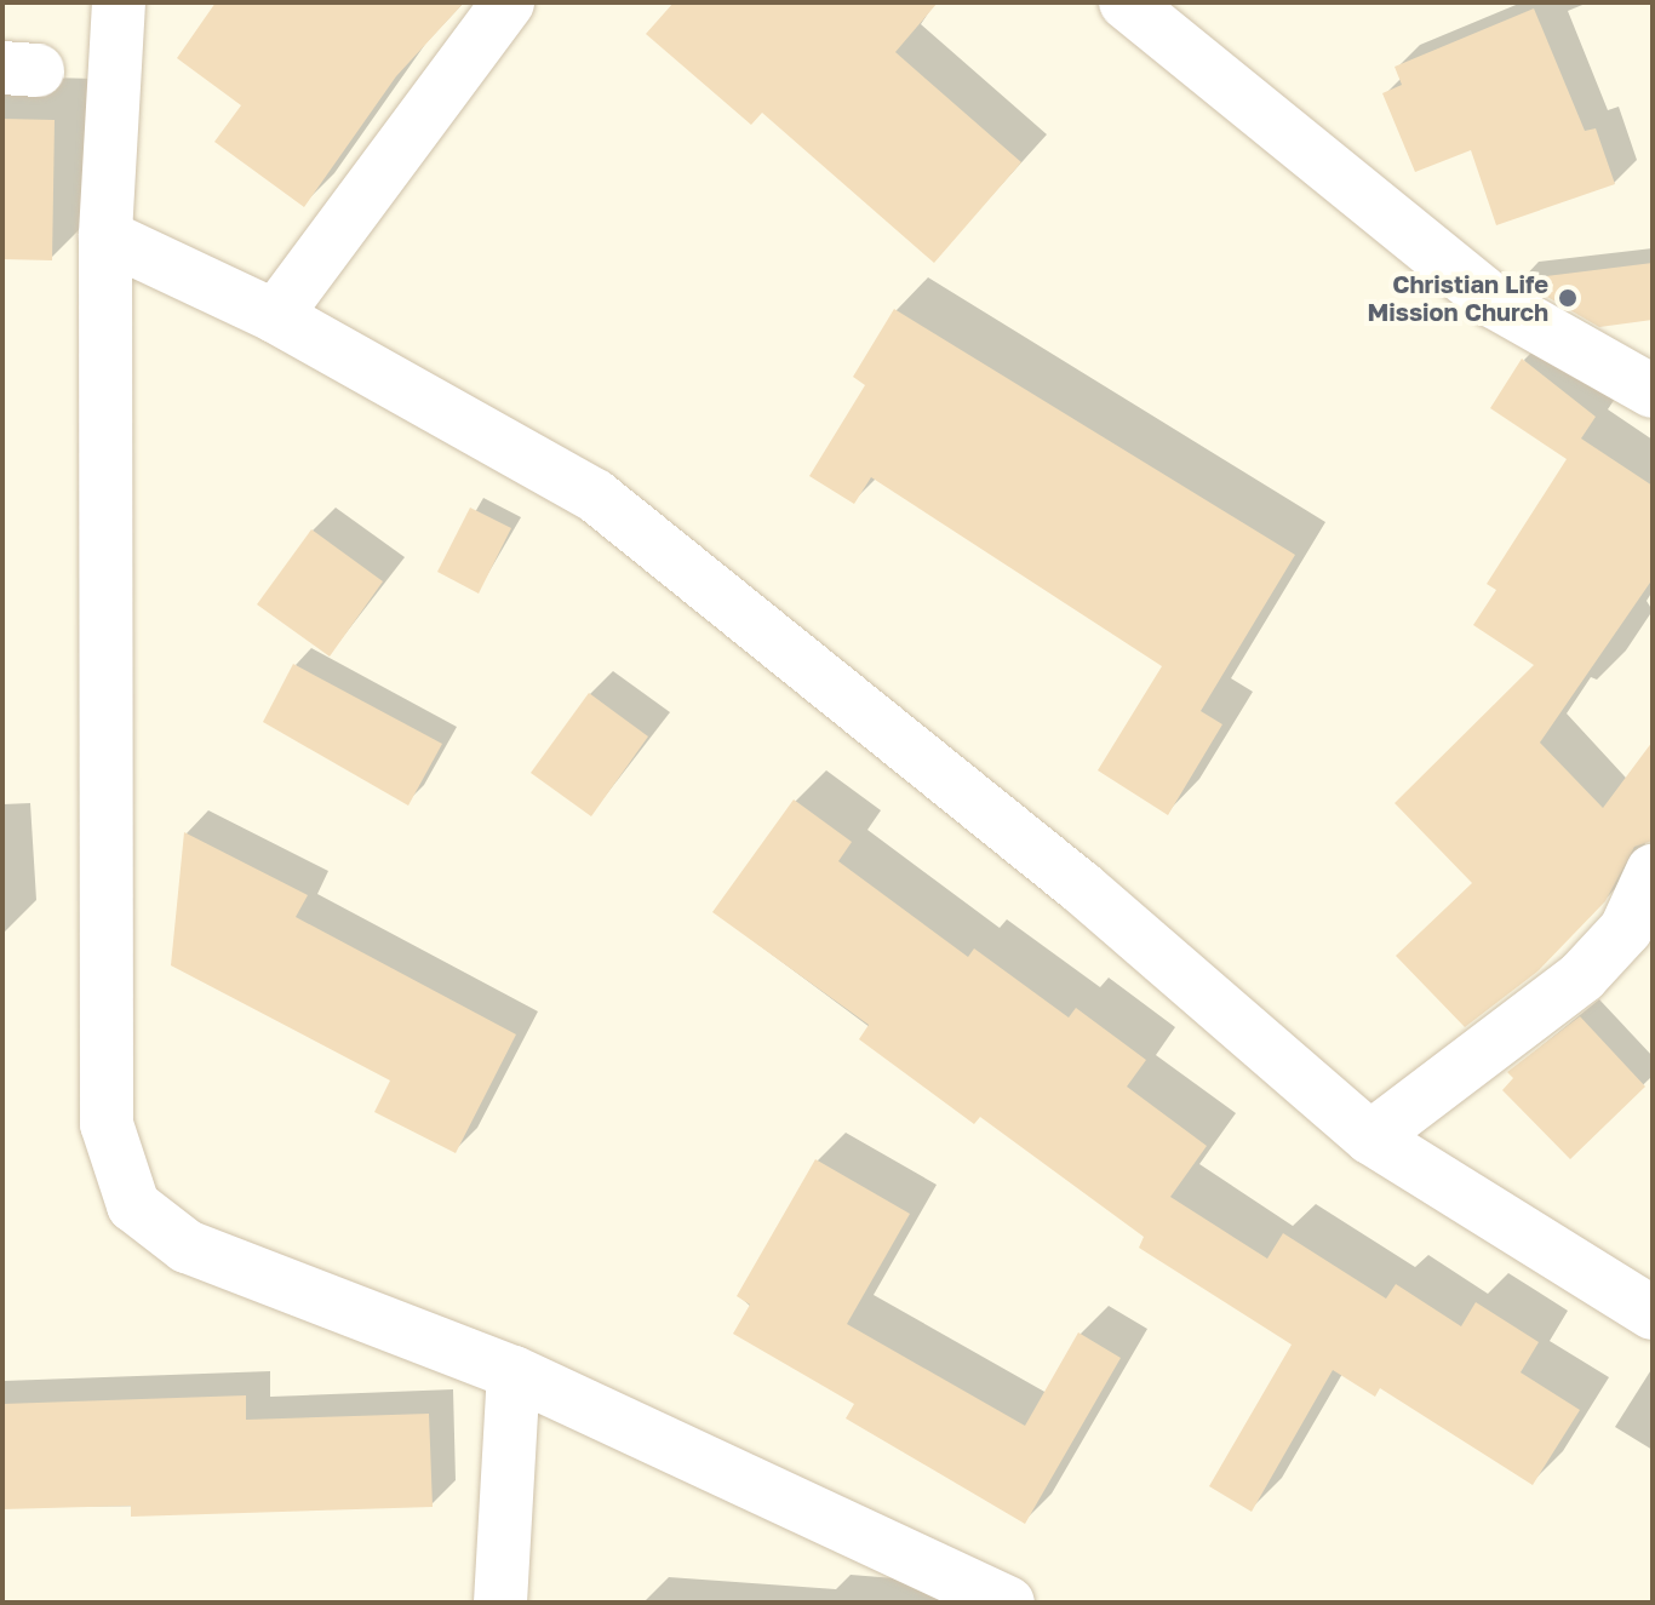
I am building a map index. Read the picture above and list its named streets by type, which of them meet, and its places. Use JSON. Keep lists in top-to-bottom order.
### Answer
{
  "places": ["Christian Life Mission Church"]
}
